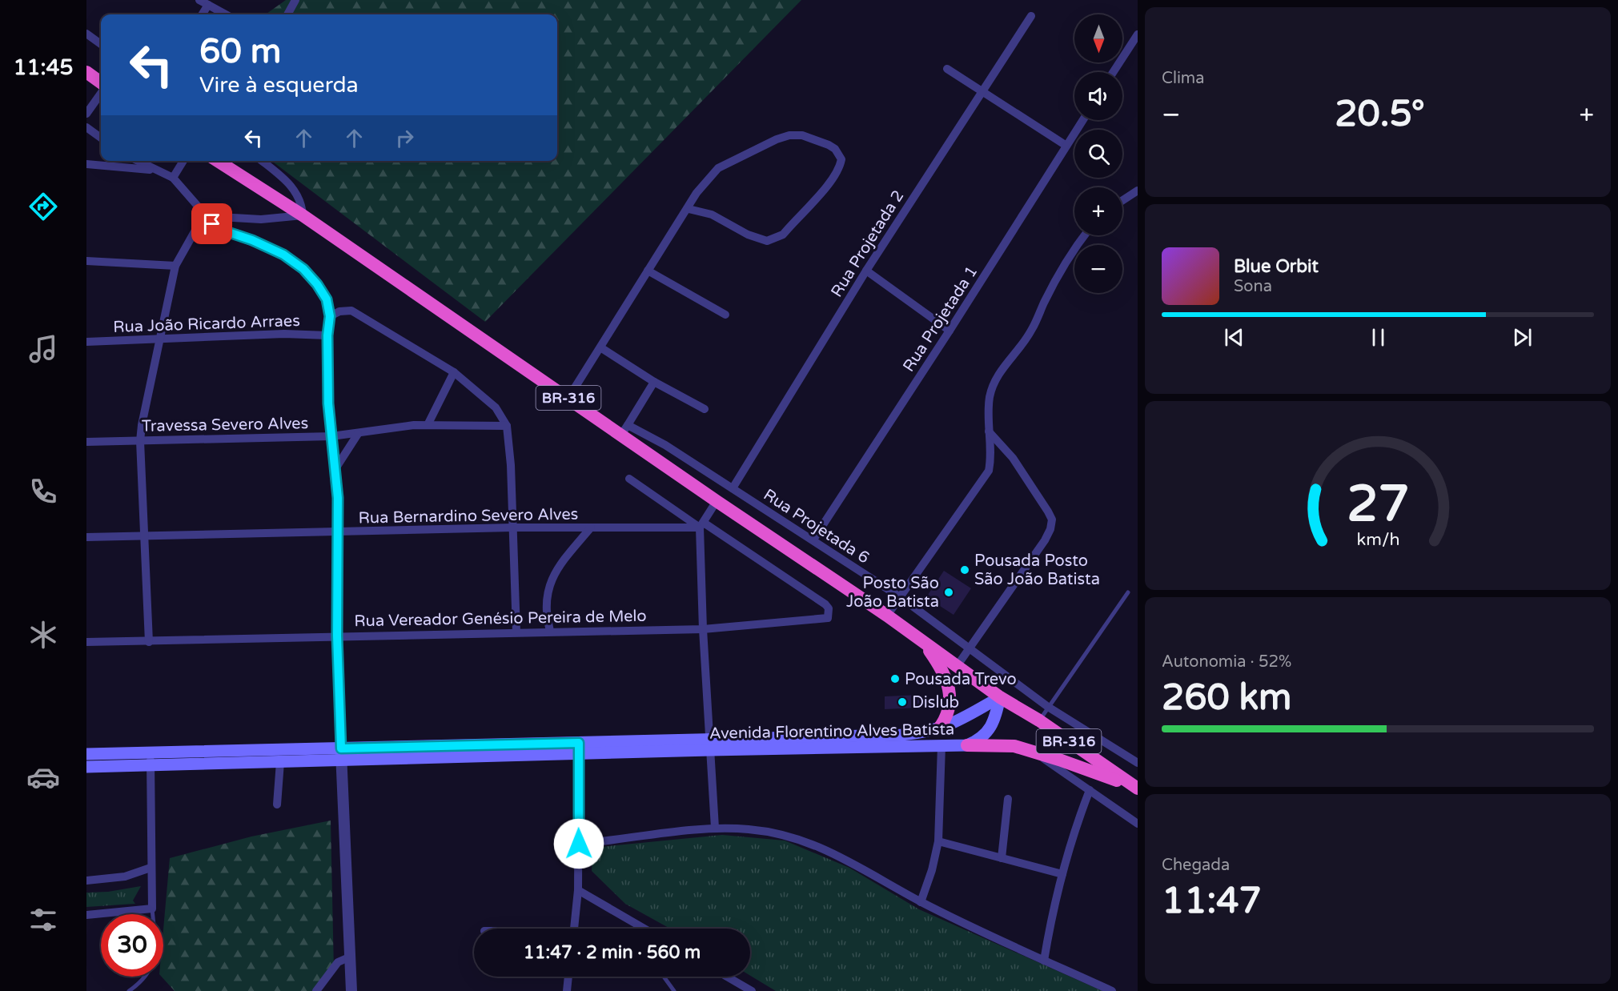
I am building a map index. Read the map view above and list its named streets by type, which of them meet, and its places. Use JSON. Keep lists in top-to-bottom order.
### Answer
{
  "streets": {
    "highway": ["BR-316"],
    "main road": ["Avenida Florentino Alves Batista"],
    "street": [
      "Rua Projetada 2",
      "Rua Projetada 1",
      "Rua João Ricardo Arraes",
      "Travessa Severo Alves",
      "Rua Bernardino Severo Alves",
      "Rua Projetada 6",
      "Rua Vereador Genésio Pereira de Melo"
    ]
  },
  "crossings": [
    ["Rua Projetada 2", "Rua Projetada 6"],
    ["Rua Projetada 1", "Rua Projetada 6"],
    ["BR-316", "Rua Projetada 6"],
    ["BR-316", "Avenida Florentino Alves Batista"],
    ["Rua Bernardino Severo Alves", "Rua Vereador Genésio Pereira de Melo"]
  ],
  "places": [
    "Pousada Posto São João Batista",
    "Posto São João Batista",
    "Pousada Trevo",
    "Dislub"
  ],
  "north": "bottom",
  "page": {
    "tabs": "11:45",
    "tile": [
      "Clima",
      ["Autonomia · 52%", "260 km"],
      ["Chegada", "11:47"]
    ],
    "map_buttons": ["+", "−"],
    "turn": ["60 m", "Vire à esquerda"],
    "heat": ["−", "20.5°", "+"],
    "song": ["Blue Orbit", "Sona"],
    "limit": "30",
    "trip": "11:47 · 2 min · 560 m",
    "gauge": ["27", "km/h"]
  }
}
